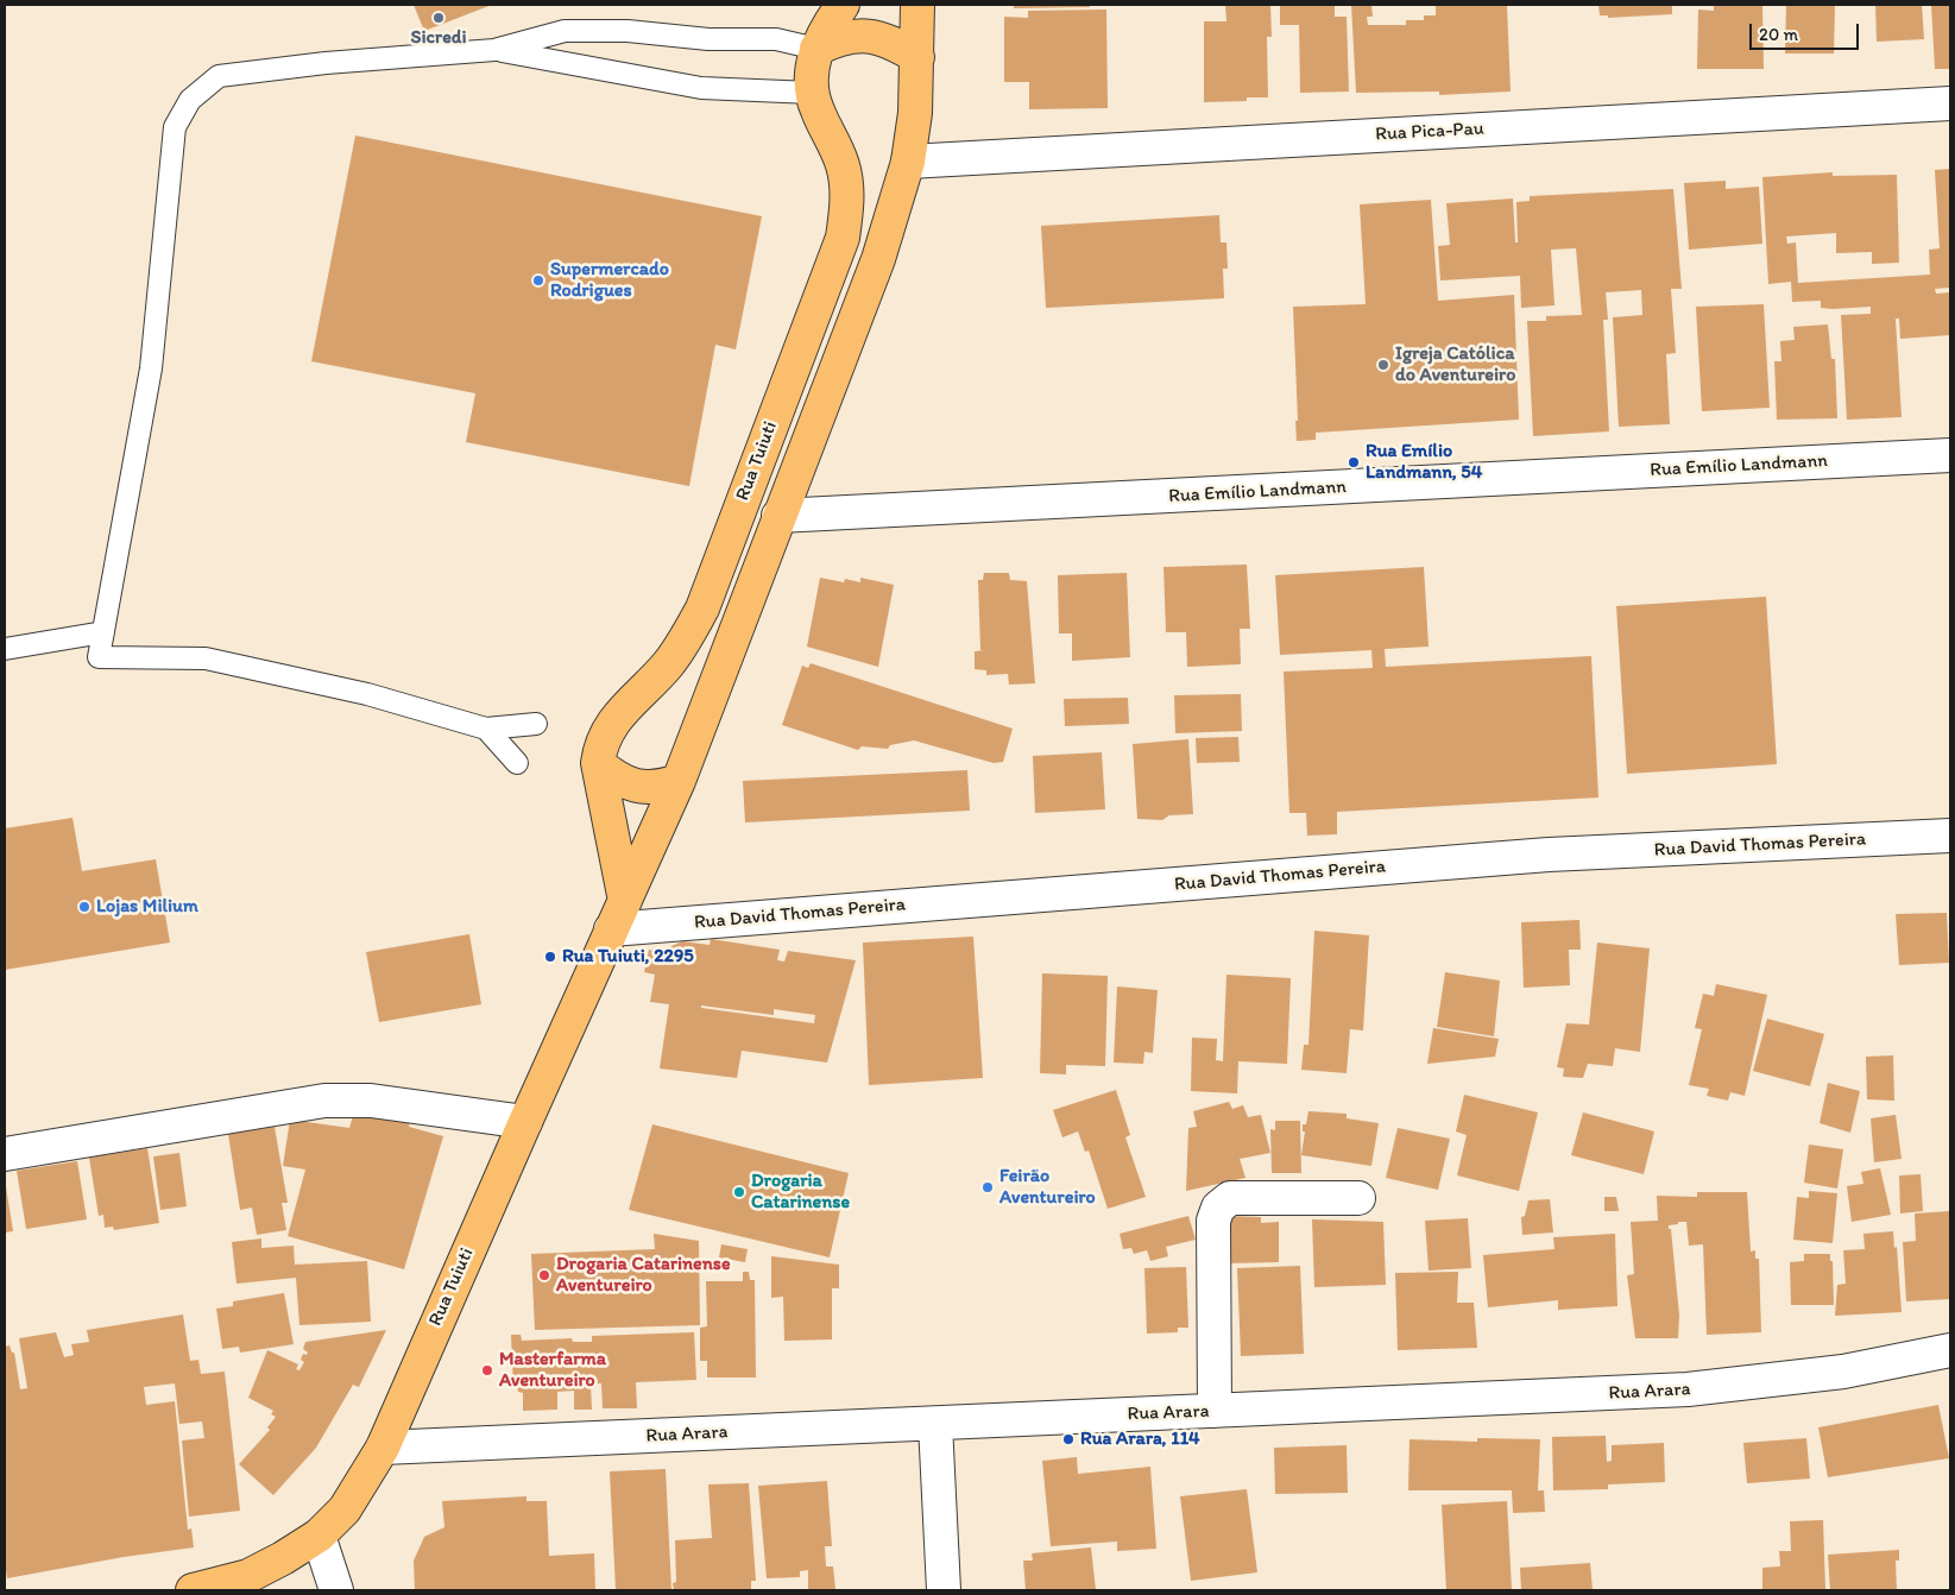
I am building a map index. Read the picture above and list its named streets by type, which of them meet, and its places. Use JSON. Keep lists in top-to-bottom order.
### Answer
{
  "streets": {
    "main road": ["Rua Tuiuti"],
    "street": [
      "Rua Pica-Pau",
      "Rua Emílio Landmann",
      "Rua David Thomas Pereira",
      "Rua Arara"
    ]
  },
  "crossings": [
    ["Rua Pica-Pau", "Rua Tuiuti"],
    ["Rua Tuiuti", "Rua Emílio Landmann"],
    ["Rua Tuiuti", "Rua David Thomas Pereira"],
    ["Rua Tuiuti", "Rua Arara"]
  ],
  "places": [
    "Sicredi",
    "Supermercado Rodrigues",
    "Igreja Católica do Aventureiro",
    "Rua Emílio Landmann, 54",
    "Lojas Milium",
    "Rua Tuiuti, 2295",
    "Feirão Aventureiro",
    "Drogaria Catarinense",
    "Drogaria Catarinense Aventureiro",
    "Masterfarma Aventureiro",
    "Rua Arara, 114"
  ],
  "scale_bar": "20 m"
}
